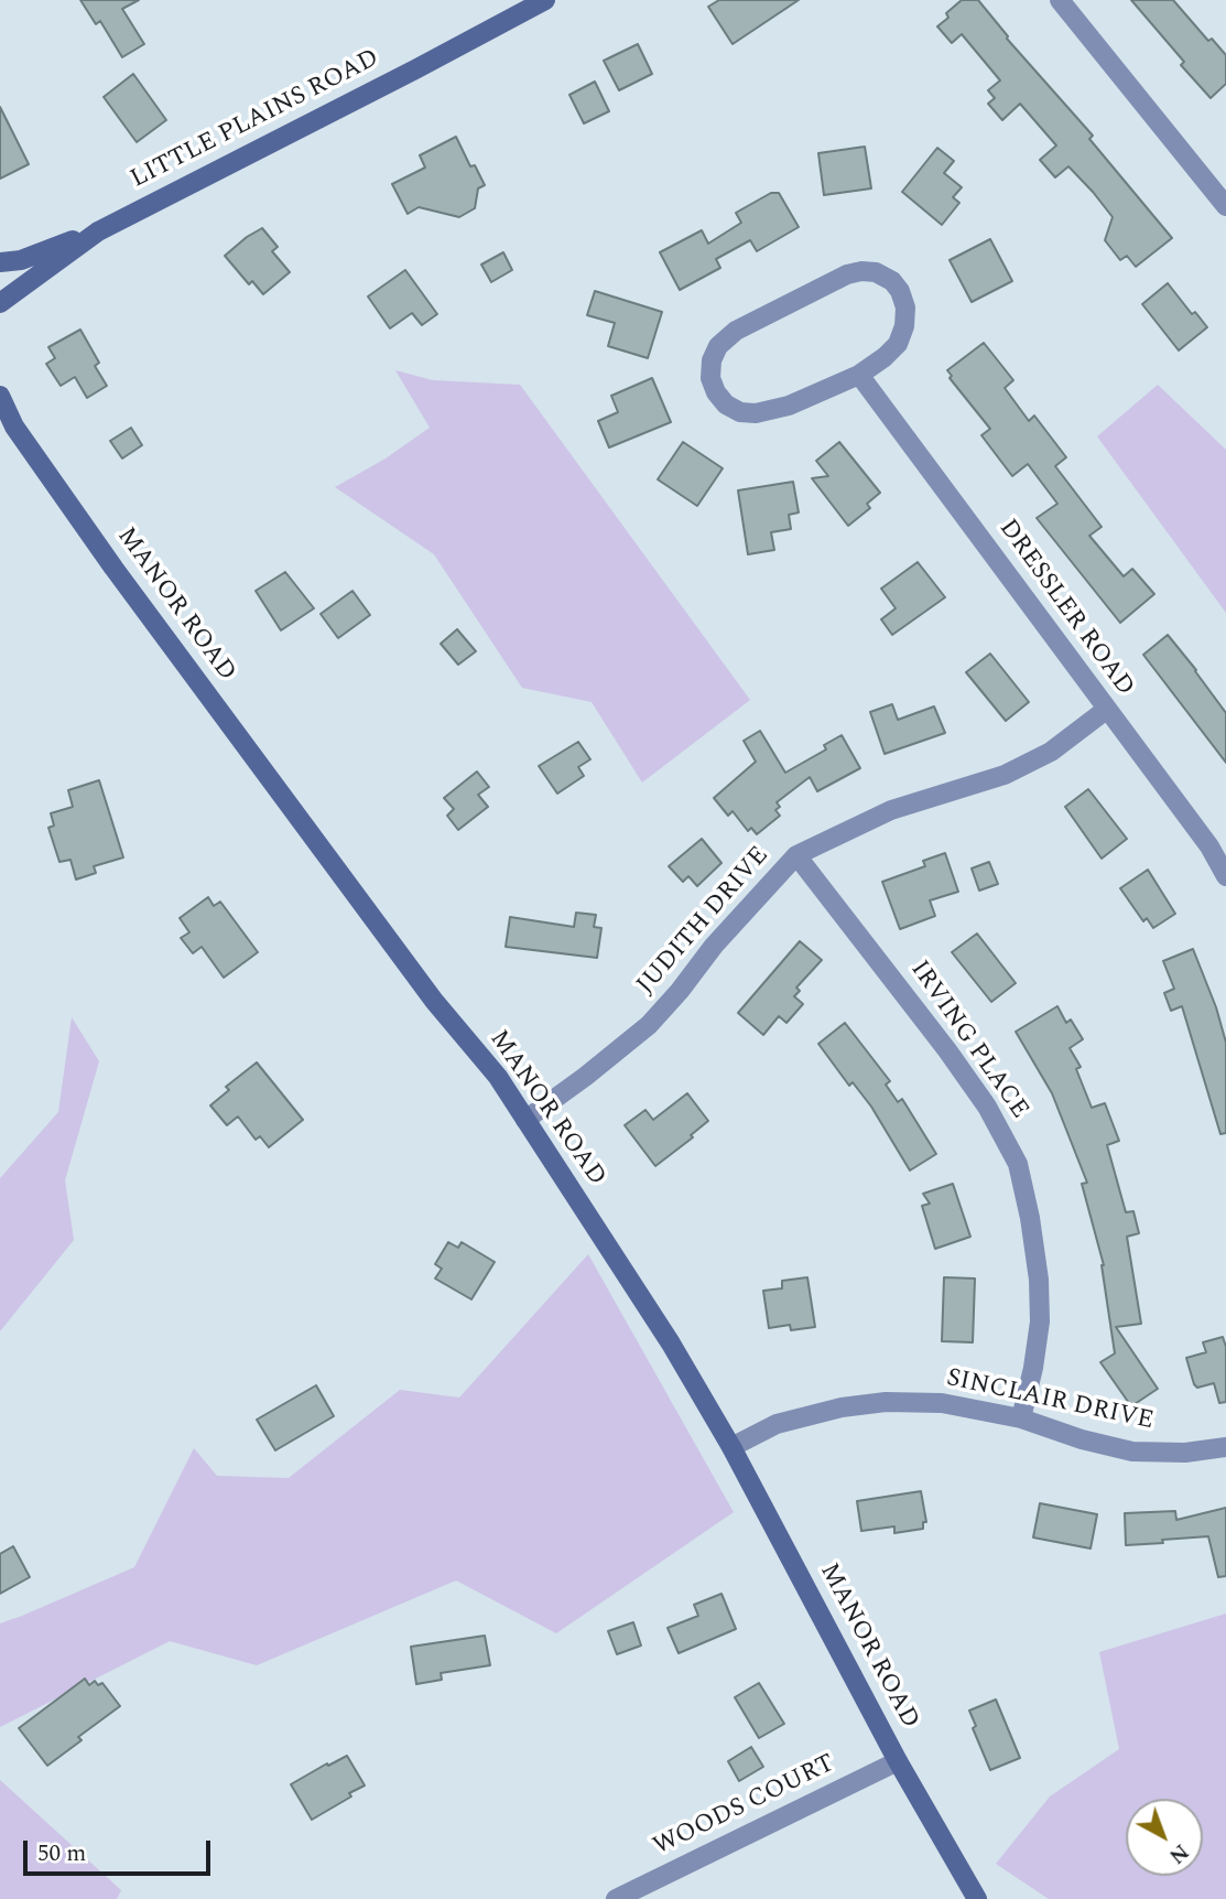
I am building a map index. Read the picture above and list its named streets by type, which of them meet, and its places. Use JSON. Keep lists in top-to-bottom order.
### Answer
{
  "streets": {
    "street": [
      "LITTLE PLAINS ROAD",
      "MANOR ROAD",
      "DRESSLER ROAD",
      "JUDITH DRIVE",
      "IRVING PLACE",
      "SINCLAIR DRIVE",
      "WOODS COURT"
    ]
  },
  "crossings": [
    ["MANOR ROAD", "JUDITH DRIVE"],
    ["MANOR ROAD", "SINCLAIR DRIVE"],
    ["MANOR ROAD", "WOODS COURT"],
    ["DRESSLER ROAD", "JUDITH DRIVE"],
    ["JUDITH DRIVE", "IRVING PLACE"],
    ["IRVING PLACE", "SINCLAIR DRIVE"]
  ],
  "scale_bar": "50 m",
  "north": "bottom right"
}
